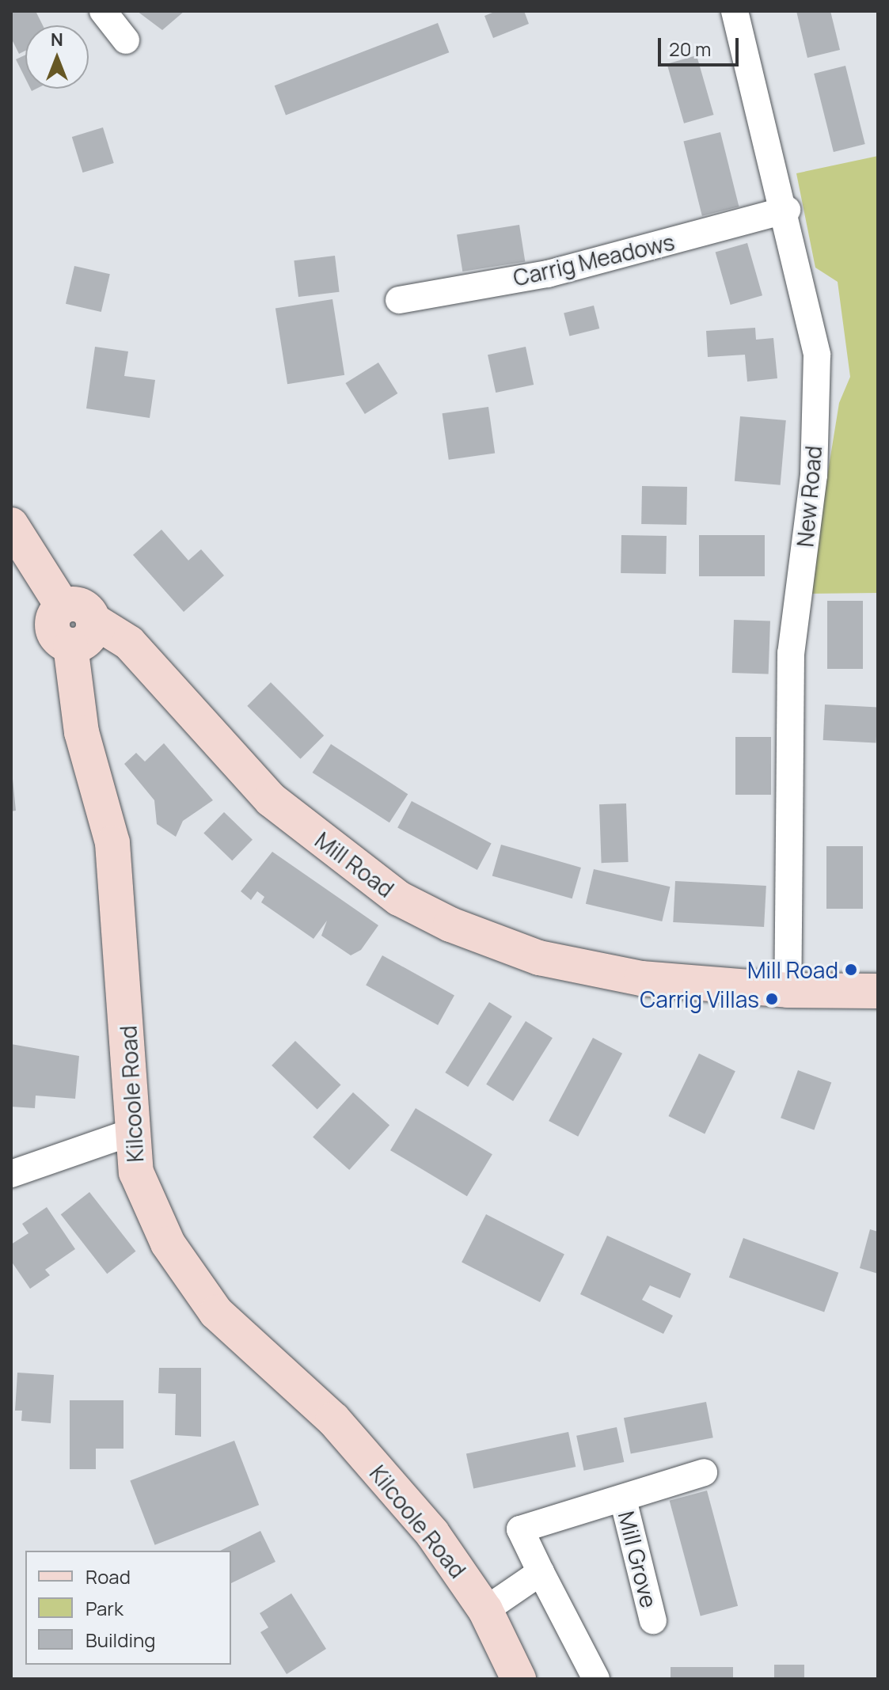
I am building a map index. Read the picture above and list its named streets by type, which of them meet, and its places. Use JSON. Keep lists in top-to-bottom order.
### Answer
{
  "streets": {
    "main road": ["Mill Road", "Kilcoole Road"],
    "street": ["Carrig Meadows", "New Road", "Mill Grove"]
  },
  "crossings": [
    ["Carrig Meadows", "New Road"],
    ["New Road", "Mill Road"],
    ["Mill Road", "Kilcoole Road"]
  ],
  "places": ["Mill Road", "Carrig Villas"],
  "legend": ["Road", "Park", "Building"],
  "scale_bar": "20 m",
  "north": "top"
}
